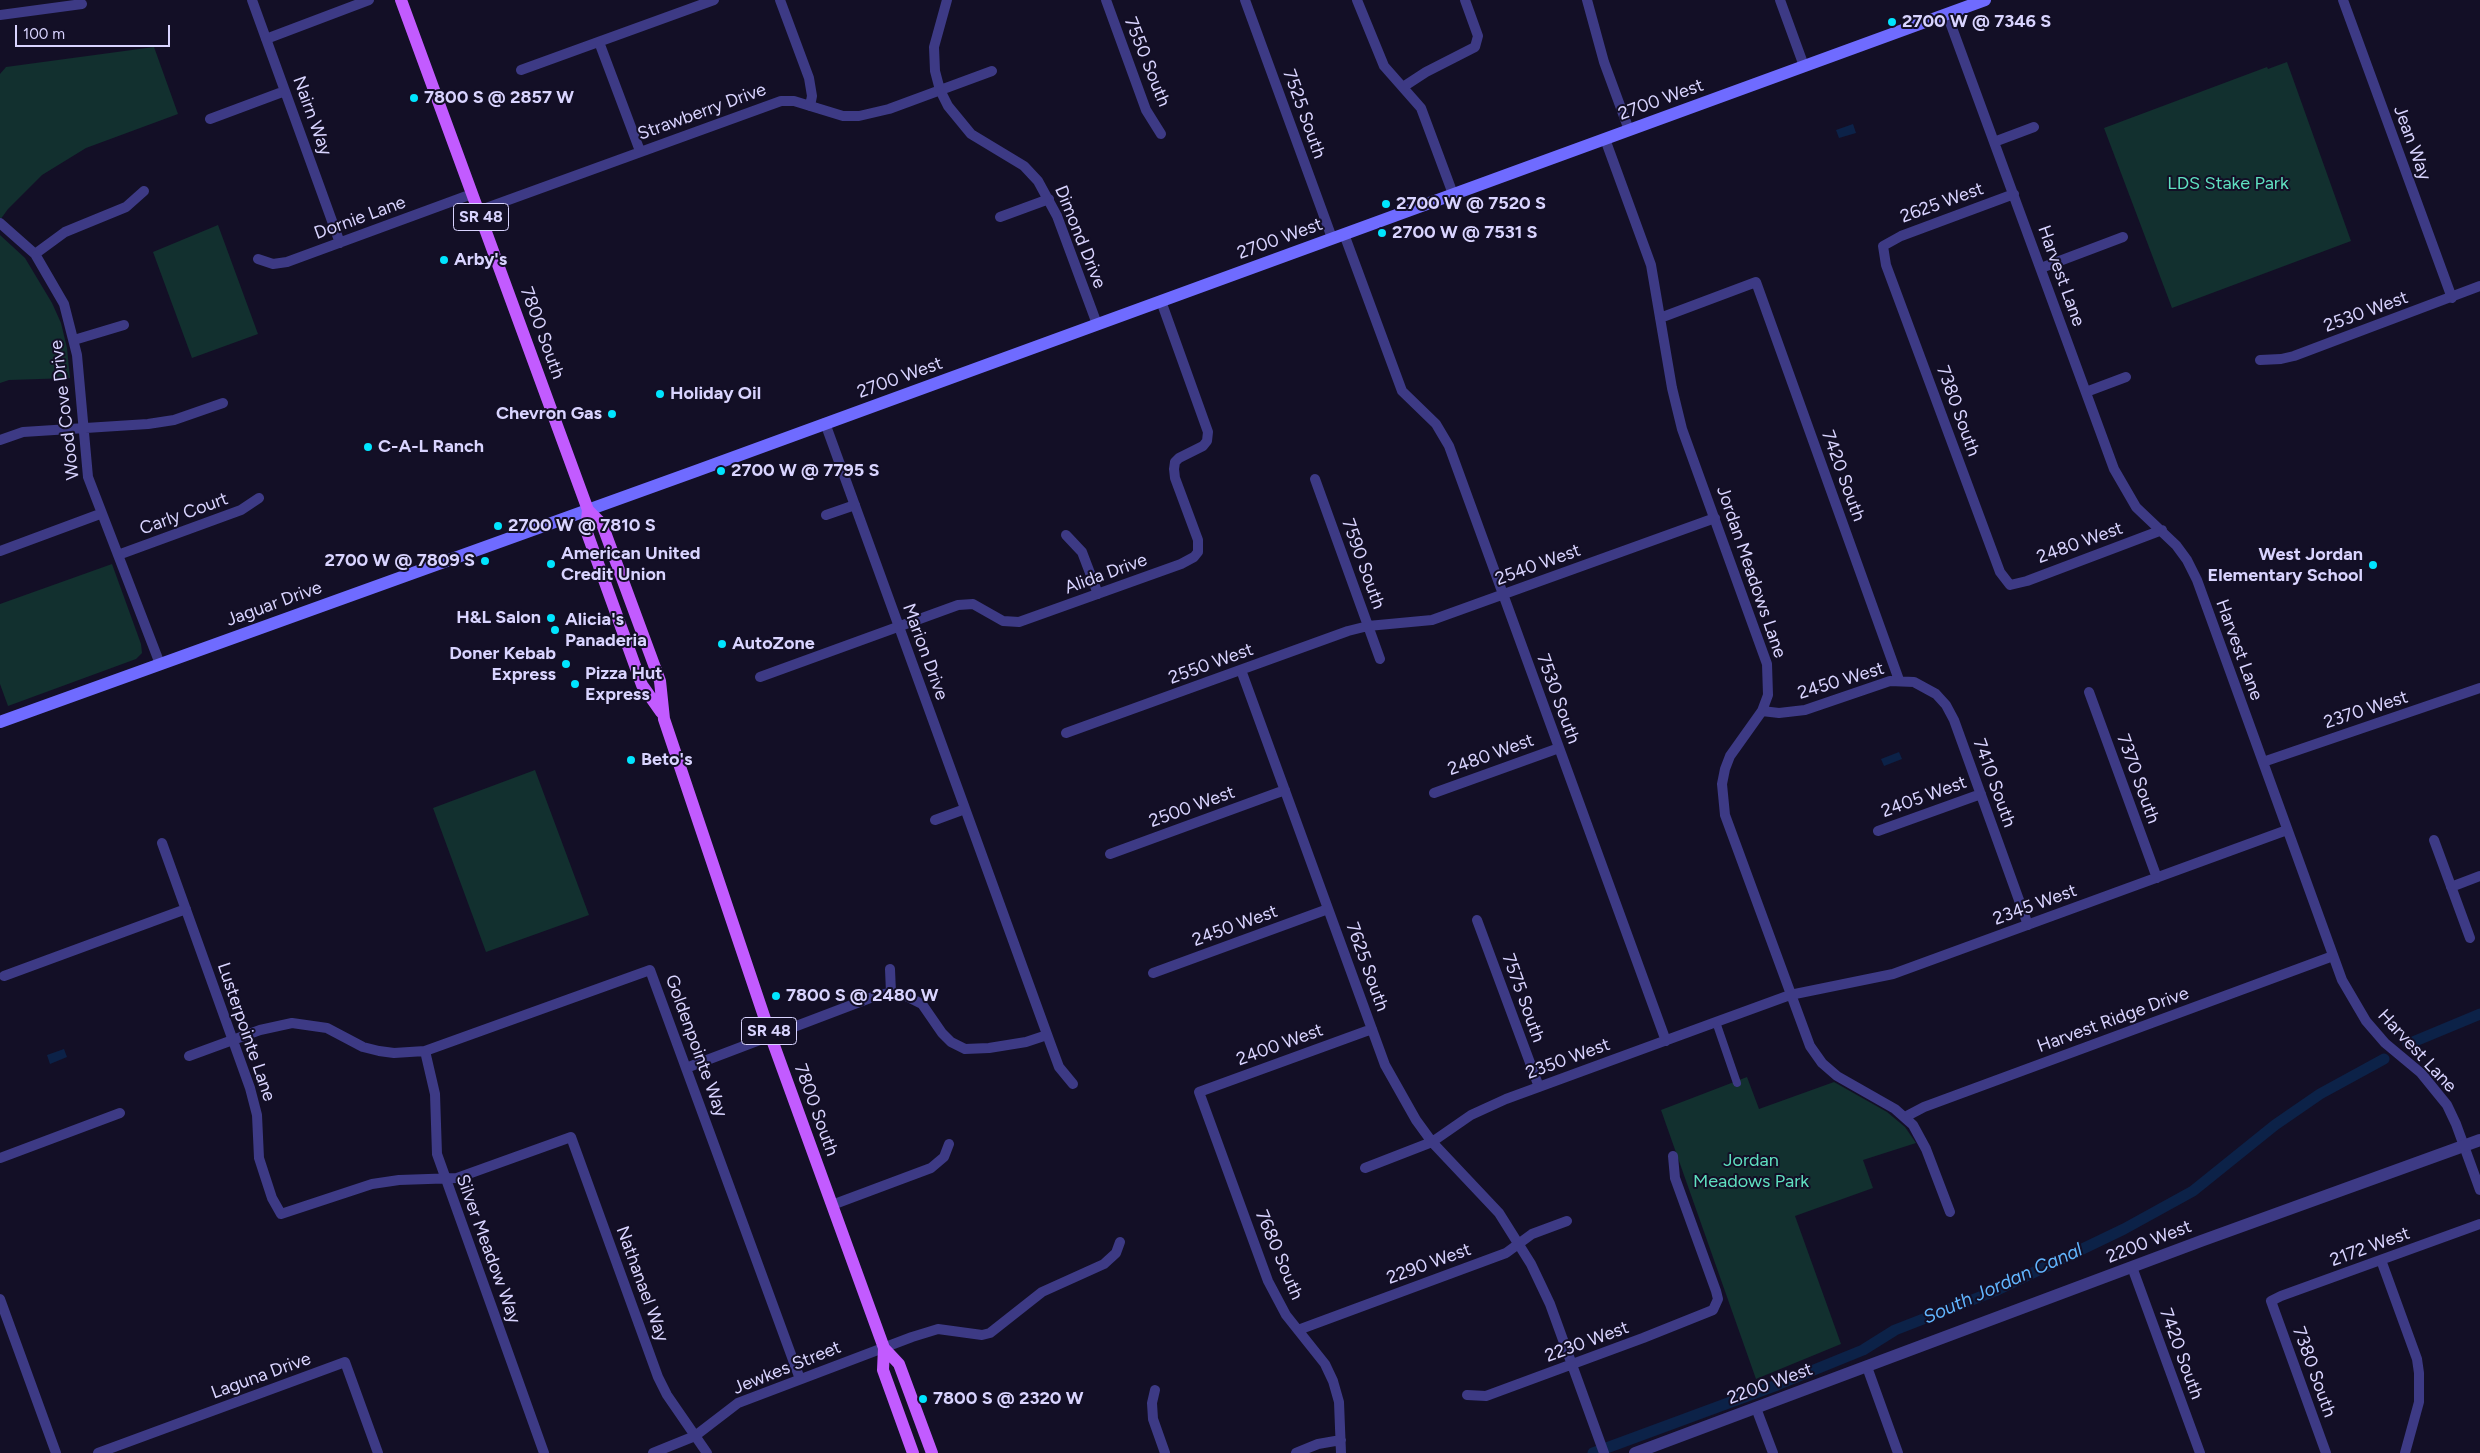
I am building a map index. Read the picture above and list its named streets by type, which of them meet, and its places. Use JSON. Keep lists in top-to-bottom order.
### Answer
{
  "streets": {
    "main road": [
      "2700 West",
      "SR 48",
      "7800 South",
      "Jaguar Drive"
    ],
    "street": [
      "7550 South",
      "Strawberry Drive",
      "7525 South",
      "Nairn Way",
      "Jean Way",
      "2625 West",
      "Dornie Lane",
      "Dimond Drive",
      "Harvest Lane",
      "2530 West",
      "Wood Cove Drive",
      "7380 South",
      "7420 South",
      "Carly Court",
      "2480 West",
      "7590 South",
      "2540 West",
      "Jordan Meadows Lane",
      "Alida Drive",
      "Marion Drive",
      "2550 West",
      "2450 West",
      "7530 South",
      "2370 West",
      "7370 South",
      "7410 South",
      "2405 West",
      "2500 West",
      "2345 West",
      "7625 South",
      "7575 South",
      "Harvest Ridge Drive",
      "Lusterpointe Lane",
      "2400 West",
      "Goldenpointe Way",
      "2350 West",
      "2200 West",
      "2172 West",
      "Silver Meadow Way",
      "7680 South",
      "2290 West",
      "Nathanael Way",
      "2230 West",
      "Jewkes Street",
      "Laguna Drive"
    ]
  },
  "crossings": [
    ["2700 West", "7525 South"],
    ["2700 West", "Dimond Drive"],
    ["2700 West", "Harvest Lane"],
    ["2700 West", "7800 South"],
    ["2700 West", "Jordan Meadows Lane"],
    ["2700 West", "Alida Drive"],
    ["2700 West", "Jaguar Drive"],
    ["2700 West", "Marion Drive"],
    ["Strawberry Drive", "Dimond Drive"],
    ["Strawberry Drive", "7800 South"],
    ["7525 South", "7530 South"],
    ["Nairn Way", "Dornie Lane"],
    ["Jean Way", "2530 West"],
    ["2625 West", "Harvest Lane"],
    ["2625 West", "7380 South"],
    ["Dornie Lane", "7800 South"],
    ["Harvest Lane", "2480 West"],
    ["Harvest Lane", "2370 West"],
    ["Harvest Lane", "2345 West"],
    ["Harvest Lane", "Harvest Ridge Drive"],
    ["Harvest Lane", "2200 West"],
    ["7800 South", "Jaguar Drive"],
    ["7800 South", "Jewkes Street"],
    ["Wood Cove Drive", "Carly Court"],
    ["Wood Cove Drive", "Jaguar Drive"],
    ["7380 South", "2480 West"],
    ["7380 South", "2172 West"],
    ["7420 South", "Jordan Meadows Lane"],
    ["7420 South", "2450 West"],
    ["7420 South", "7410 South"],
    ["7420 South", "2200 West"],
    ["2480 West", "7530 South"],
    ["7590 South", "2540 West"],
    ["7590 South", "2550 West"],
    ["2540 West", "Jordan Meadows Lane"],
    ["2540 West", "2550 West"],
    ["2540 West", "7530 South"],
    ["Jordan Meadows Lane", "2450 West"],
    ["Jordan Meadows Lane", "2345 West"],
    ["Jordan Meadows Lane", "Harvest Ridge Drive"],
    ["Jordan Meadows Lane", "2350 West"],
    ["Alida Drive", "Marion Drive"],
    ["2550 West", "7625 South"],
    ["2450 West", "7410 South"],
    ["2450 West", "7625 South"],
    ["7530 South", "2350 West"],
    ["7370 South", "2345 West"],
    ["7410 South", "2405 West"],
    ["7410 South", "2345 West"],
    ["2500 West", "7625 South"],
    ["2345 West", "2350 West"],
    ["7625 South", "2400 West"],
    ["7625 South", "2350 West"],
    ["7625 South", "2290 West"],
    ["7625 South", "2230 West"],
    ["7575 South", "2350 West"],
    ["Lusterpointe Lane", "Goldenpointe Way"],
    ["Lusterpointe Lane", "Silver Meadow Way"],
    ["Lusterpointe Lane", "Nathanael Way"],
    ["2400 West", "7680 South"],
    ["Goldenpointe Way", "Silver Meadow Way"],
    ["Goldenpointe Way", "Jewkes Street"],
    ["Silver Meadow Way", "Nathanael Way"],
    ["7680 South", "2290 West"],
    ["Nathanael Way", "Jewkes Street"]
  ],
  "water": ["South Jordan Canal"],
  "parks": ["LDS Stake Park", "Jordan Meadows Park"],
  "places": [
    "2700 W @ 7346 S",
    "7800 S @ 2857 W",
    "2700 W @ 7520 S",
    "2700 W @ 7531 S",
    "Arby's",
    "Holiday Oil",
    "Chevron Gas",
    "C-A-L Ranch",
    "2700 W @ 7795 S",
    "2700 W @ 7810 S",
    "2700 W @ 7809 S",
    "American United Credit Union",
    "West Jordan Elementary School",
    "H&L Salon",
    "Alicia's Panaderia",
    "AutoZone",
    "Doner Kebab Express",
    "Pizza Hut Express",
    "Beto's",
    "7800 S @ 2480 W",
    "7800 S @ 2320 W"
  ],
  "scale_bar": "100 m"
}
